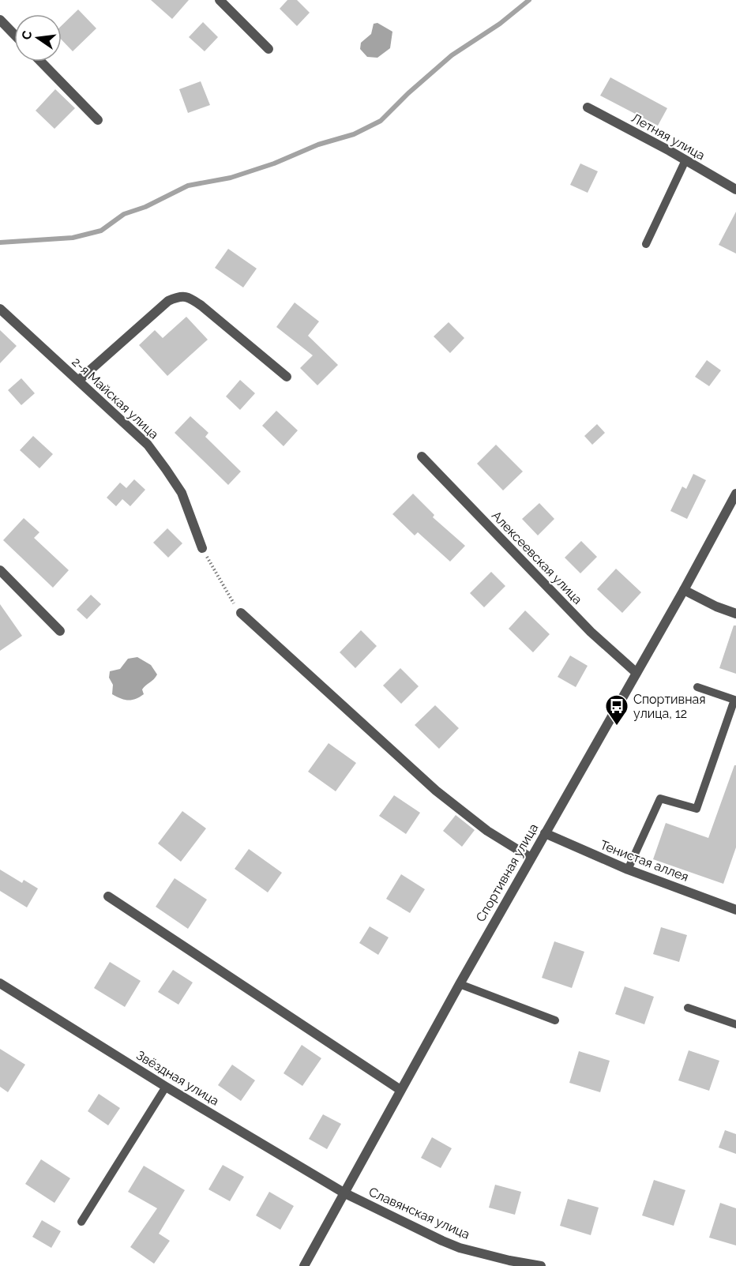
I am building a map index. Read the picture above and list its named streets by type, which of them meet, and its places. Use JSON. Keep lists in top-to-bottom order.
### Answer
{
  "streets": {
    "street": [
      "Летняя улица",
      "2-я Майская улица",
      "Алексеевская улица",
      "Тенистая аллея",
      "Спортивная улица",
      "Звёздная улица",
      "Славянская улица"
    ]
  },
  "crossings": [
    ["Алексеевская улица", "Спортивная улица"],
    ["Тенистая аллея", "Спортивная улица"],
    ["Спортивная улица", "Звёздная улица"],
    ["Спортивная улица", "Славянская улица"],
    ["Звёздная улица", "Славянская улица"]
  ],
  "places": {
    "bus stop": ["Спортивная улица, 12"]
  },
  "north": "left"
}
